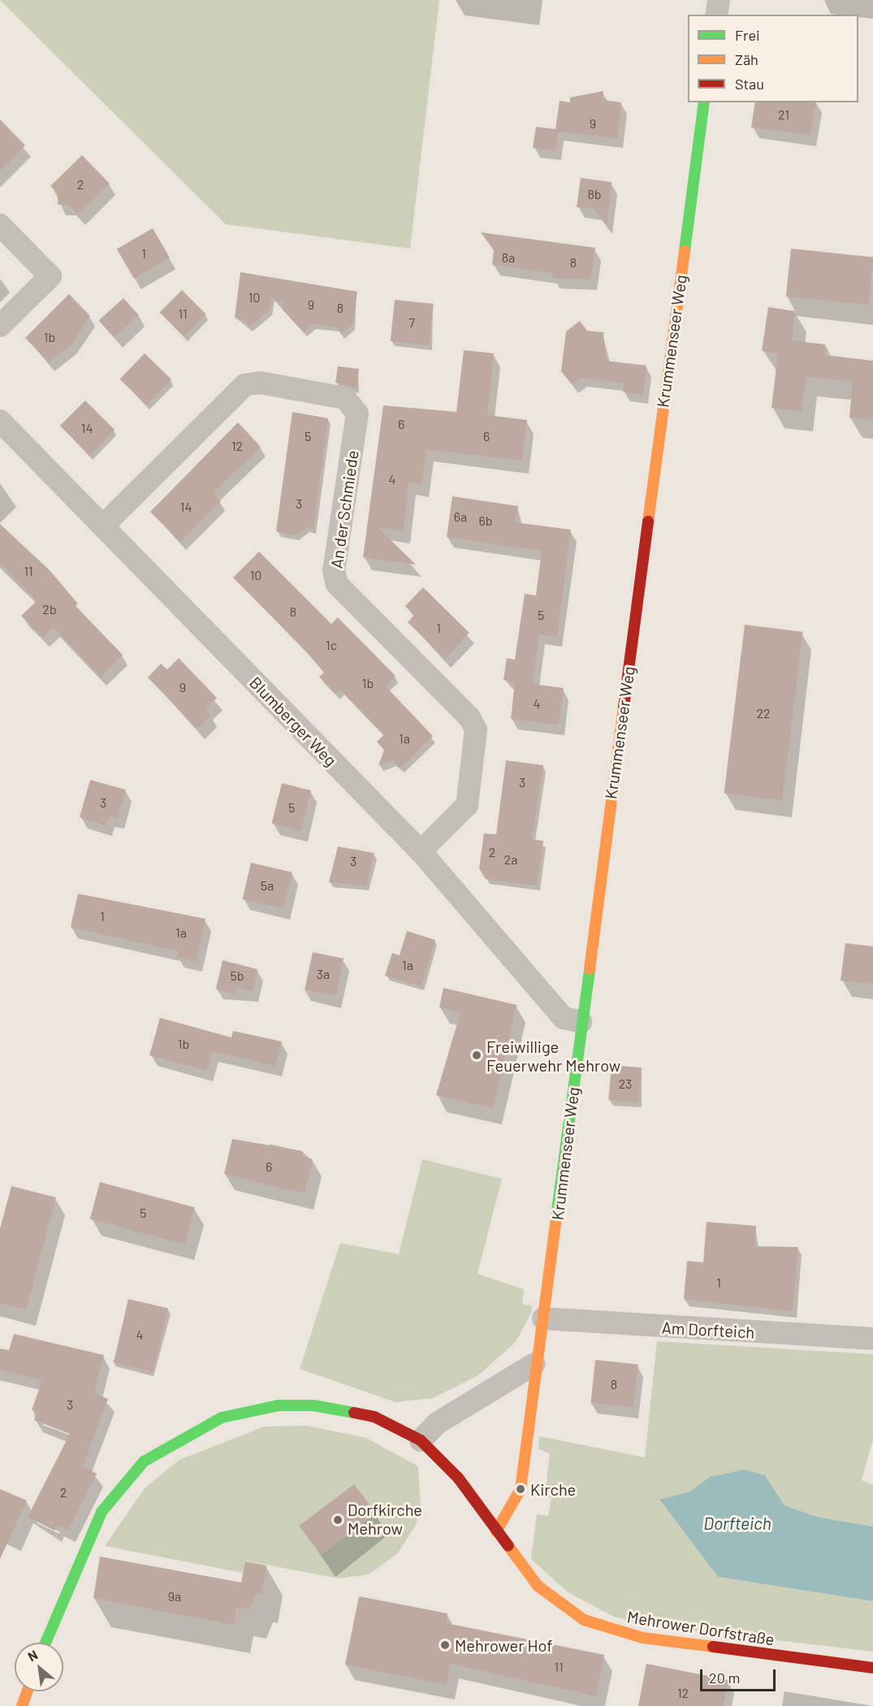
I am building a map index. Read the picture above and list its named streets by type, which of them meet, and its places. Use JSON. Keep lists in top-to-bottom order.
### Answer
{
  "streets": {
    "street": [
      "Krummenseer Weg",
      "An der Schmiede",
      "Blumberger Weg",
      "Am Dorfteich",
      "Mehrower Dorfstraße"
    ]
  },
  "crossings": [
    ["Krummenseer Weg", "Blumberger Weg"],
    ["Krummenseer Weg", "Am Dorfteich"],
    ["Krummenseer Weg", "Mehrower Dorfstraße"],
    ["An der Schmiede", "Blumberger Weg"]
  ],
  "water": ["Dorfteich"],
  "places": [
    "Freiwillige Feuerwehr Mehrow",
    "Kirche",
    "Dorfkirche Mehrow",
    "Mehrower Hof"
  ],
  "house_numbers": [
    "21",
    "9",
    "2",
    "8b",
    "1",
    "8a",
    "8",
    "10",
    "9",
    "8",
    "11",
    "7",
    "1b",
    "6",
    "14",
    "5",
    "6",
    "12",
    "4",
    "3",
    "14",
    "6a",
    "6b",
    "11",
    "10",
    "2b",
    "8",
    "5",
    "1",
    "1c",
    "1b",
    "9",
    "4",
    "22",
    "1a",
    "3",
    "3",
    "5",
    "2",
    "2a",
    "3",
    "5a",
    "1",
    "1a",
    "1a",
    "3a",
    "5b",
    "1b",
    "23",
    "6",
    "5",
    "1",
    "4",
    "8",
    "3",
    "2",
    "9a",
    "11",
    "12"
  ],
  "legend": ["Frei", "Zäh", "Stau"],
  "scale_bar": "20 m",
  "north": "top left"
}
